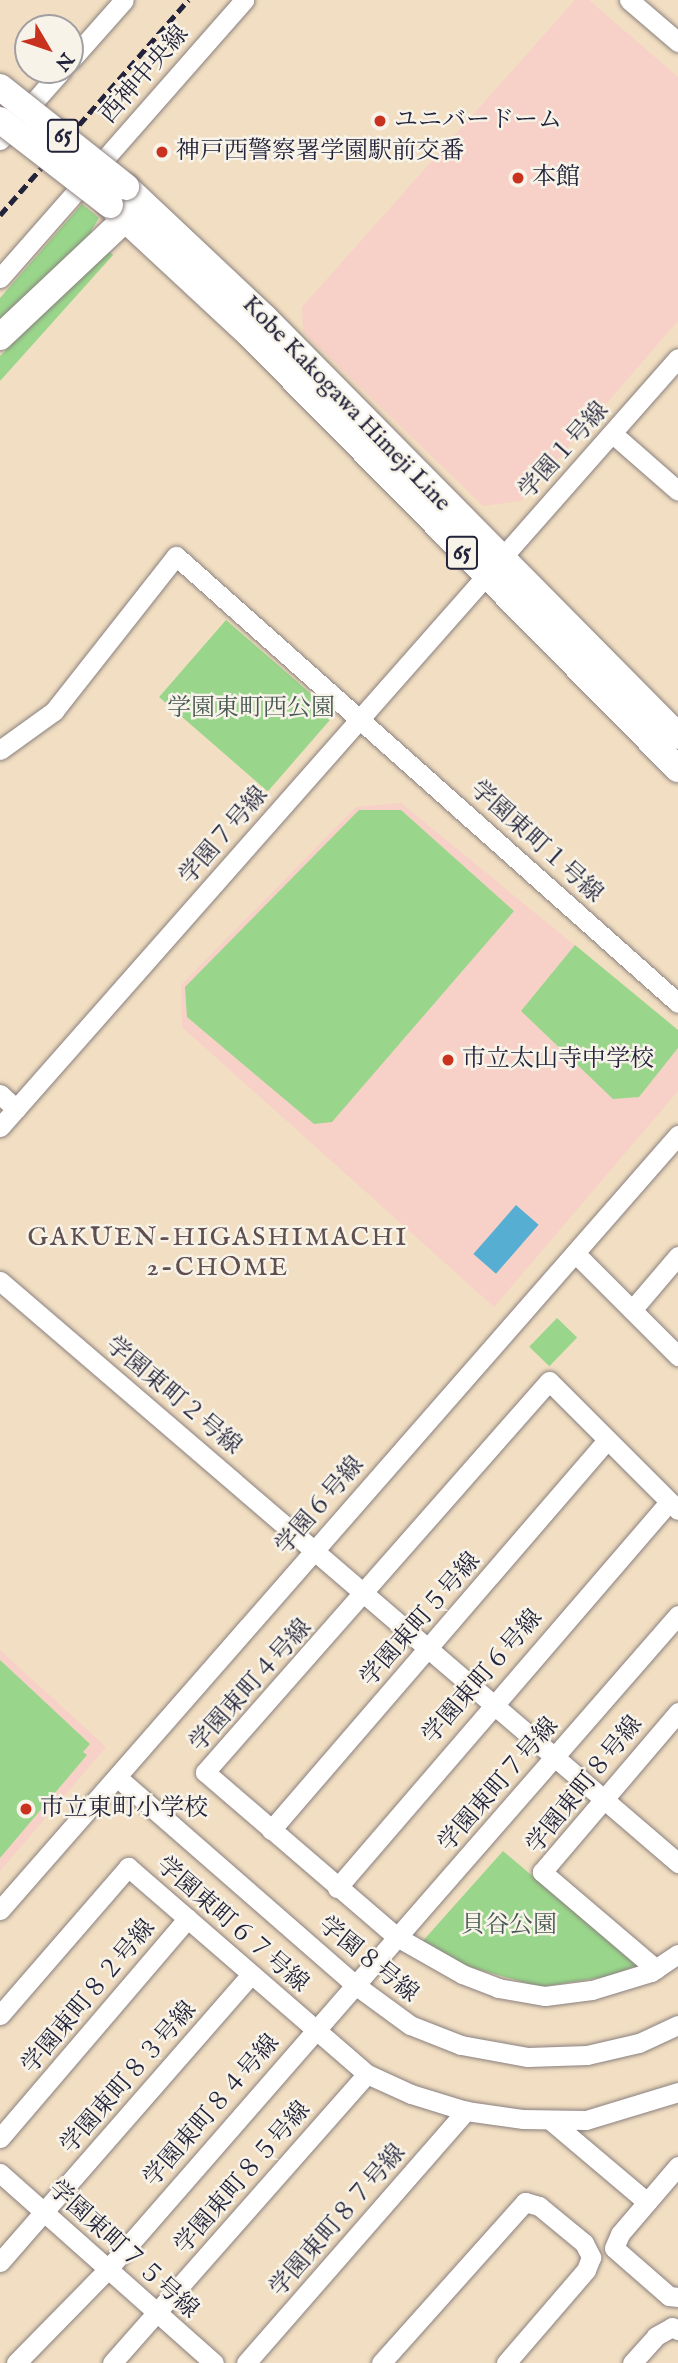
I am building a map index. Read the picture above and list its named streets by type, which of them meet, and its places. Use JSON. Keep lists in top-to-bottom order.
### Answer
{
  "streets": {
    "main road": ["65", "Kobe Kakogawa Himeji Line"],
    "street": [
      "西神中央線",
      "学園１号線",
      "学園７号線",
      "学園東町１号線",
      "学園東町２号線",
      "学園６号線",
      "学園東町５号線",
      "学園東町６号線",
      "学園東町４号線",
      "学園東町７号線",
      "学園東町８号線",
      "学園東町６７号線",
      "学園８号線",
      "学園東町８２号線",
      "学園東町８３号線",
      "学園東町８４号線",
      "学園東町８５号線",
      "学園東町８７号線",
      "学園東町７５号線"
    ]
  },
  "crossings": [
    ["Kobe Kakogawa Himeji Line", "学園１号線"],
    ["Kobe Kakogawa Himeji Line", "学園７号線"],
    ["学園１号線", "学園７号線"],
    ["学園７号線", "学園東町１号線"],
    ["学園東町２号線", "学園６号線"],
    ["学園東町２号線", "学園東町５号線"],
    ["学園東町２号線", "学園東町６号線"],
    ["学園東町２号線", "学園東町４号線"],
    ["学園東町２号線", "学園東町７号線"],
    ["学園東町２号線", "学園東町８号線"],
    ["学園６号線", "学園８号線"],
    ["学園東町５号線", "学園東町４号線"],
    ["学園東町６号線", "学園東町４号線"],
    ["学園東町４号線", "学園東町７号線"],
    ["学園東町４号線", "学園東町８号線"],
    ["学園東町７号線", "学園８号線"],
    ["学園東町７号線", "学園東町８４号線"],
    ["学園東町６７号線", "学園東町８２号線"],
    ["学園東町６７号線", "学園東町８３号線"],
    ["学園東町６７号線", "学園東町８４号線"],
    ["学園東町６７号線", "学園東町８５号線"],
    ["学園８号線", "学園東町８４号線"],
    ["学園東町８３号線", "学園東町７５号線"],
    ["学園東町８４号線", "学園東町７５号線"],
    ["学園東町８５号線", "学園東町７５号線"]
  ],
  "districts": ["GAKUEN-HIGASHIMACHI 2-CHOME"],
  "parks": ["学園東町西公園", "貝谷公園"],
  "places": [
    "ユニバードーム",
    "神戸西警察署学園駅前交番",
    "本館",
    "市立太山寺中学校",
    "市立東町小学校"
  ],
  "north": "bottom right"
}
